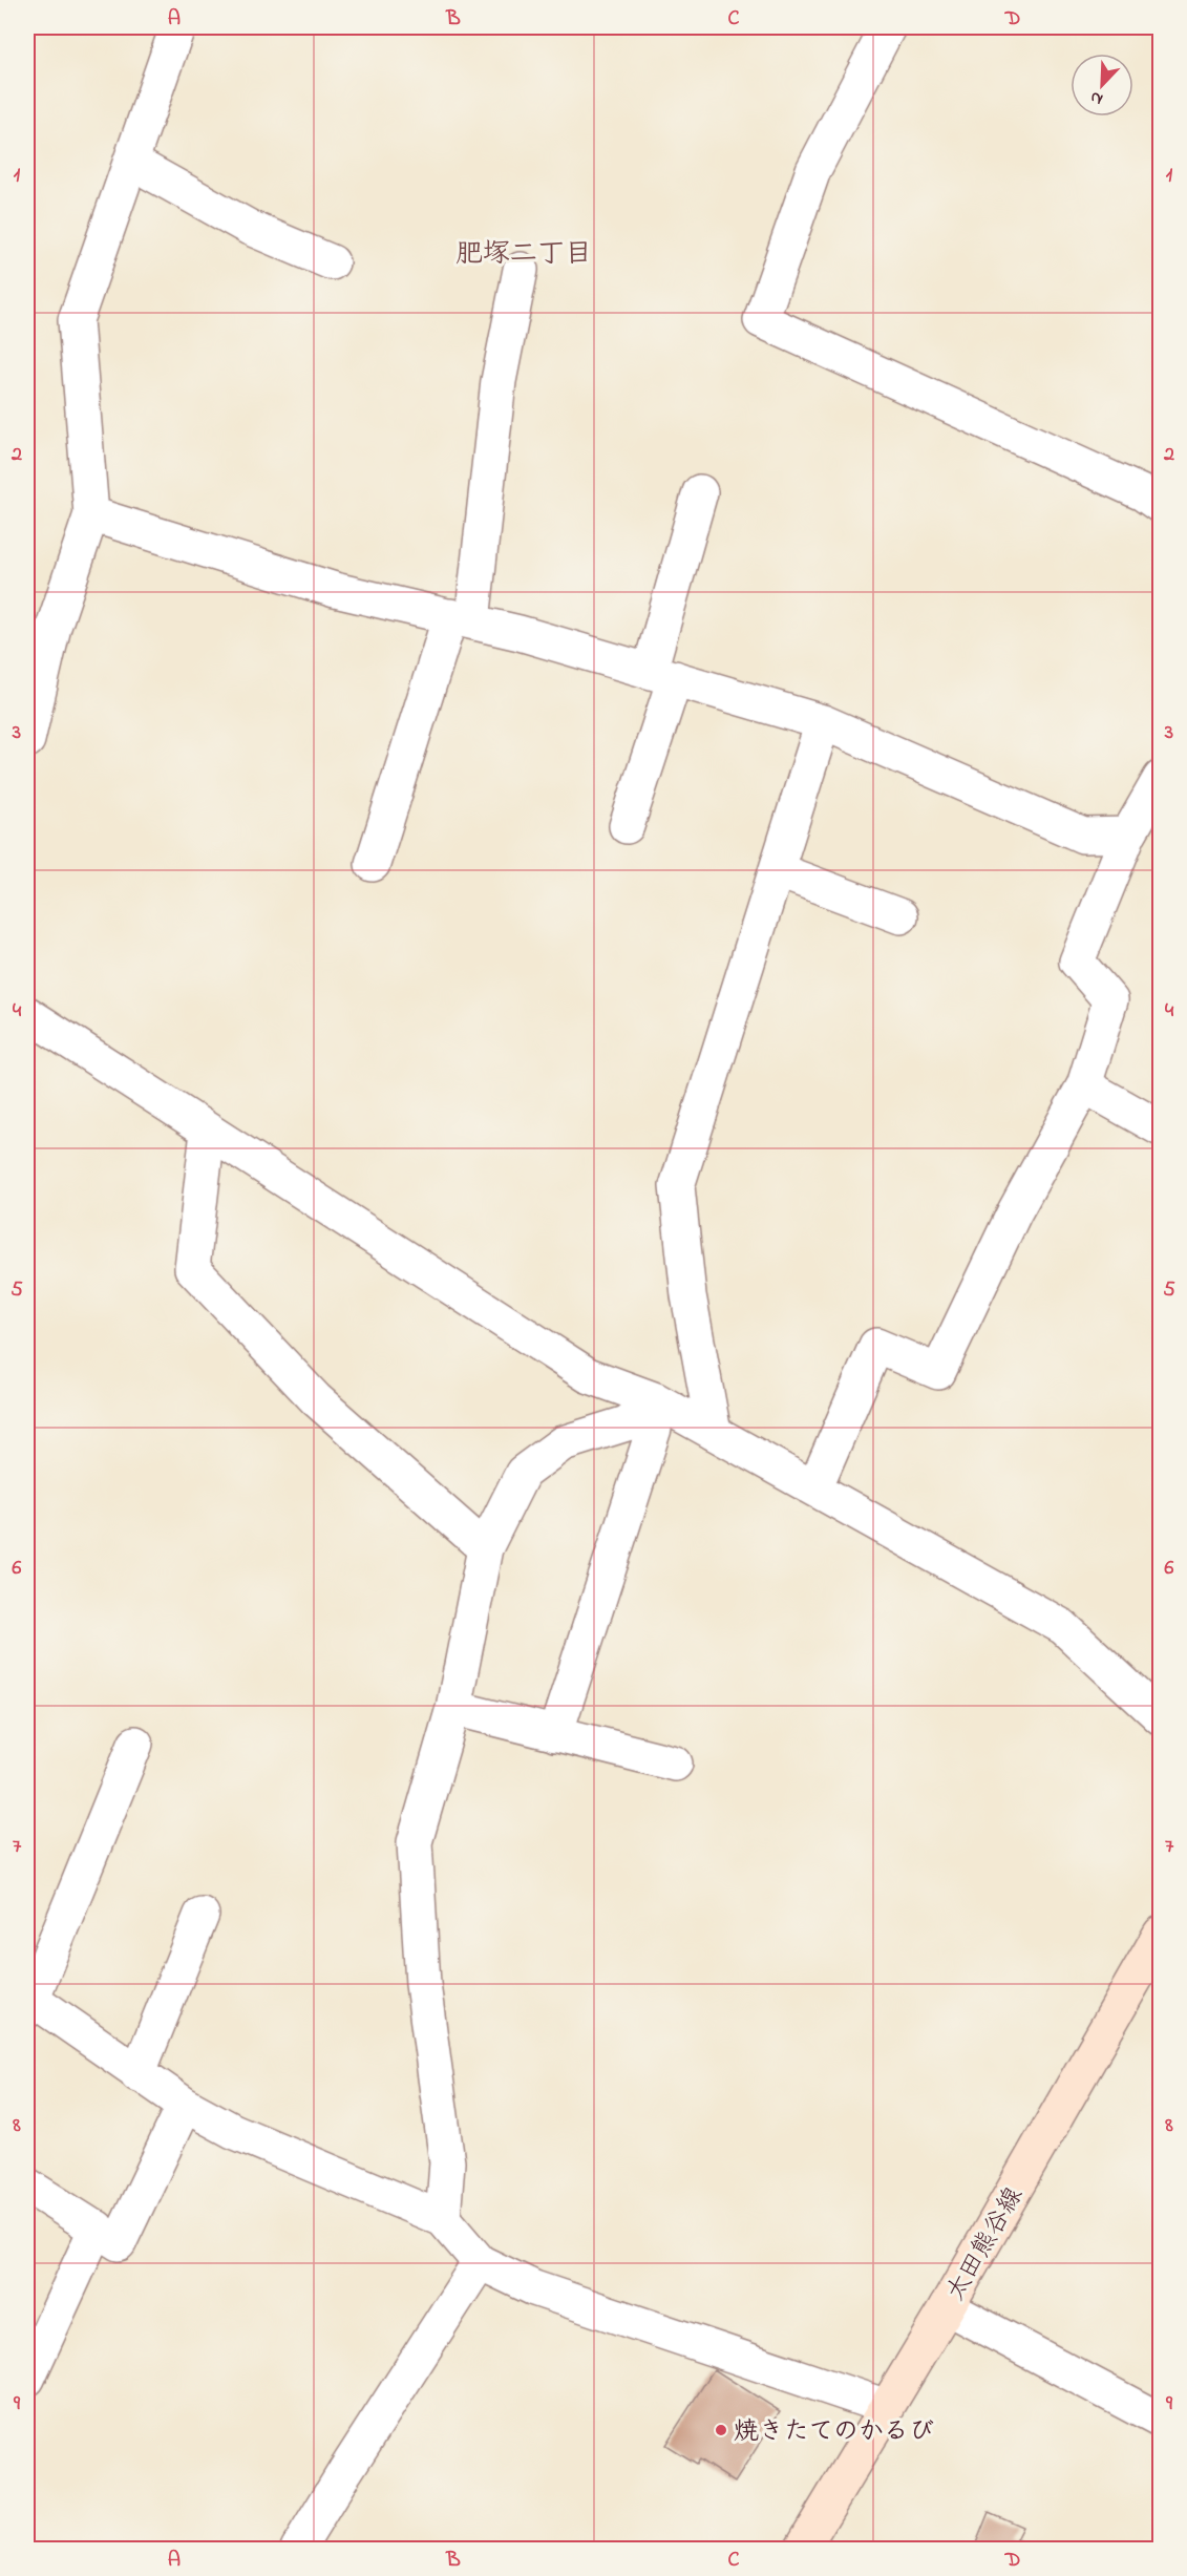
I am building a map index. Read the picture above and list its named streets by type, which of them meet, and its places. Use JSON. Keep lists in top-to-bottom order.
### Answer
{
  "streets": {
    "main road": ["太田熊谷線"]
  },
  "districts": ["肥塚二丁目"],
  "places": ["焼きたてのかるび"],
  "north": "bottom left",
  "grid": {
    "columns": [
      "A",
      "B",
      "C",
      "D"
    ],
    "rows": [
      "1",
      "2",
      "3",
      "4",
      "5",
      "6",
      "7",
      "8",
      "9"
    ]
  }
}
